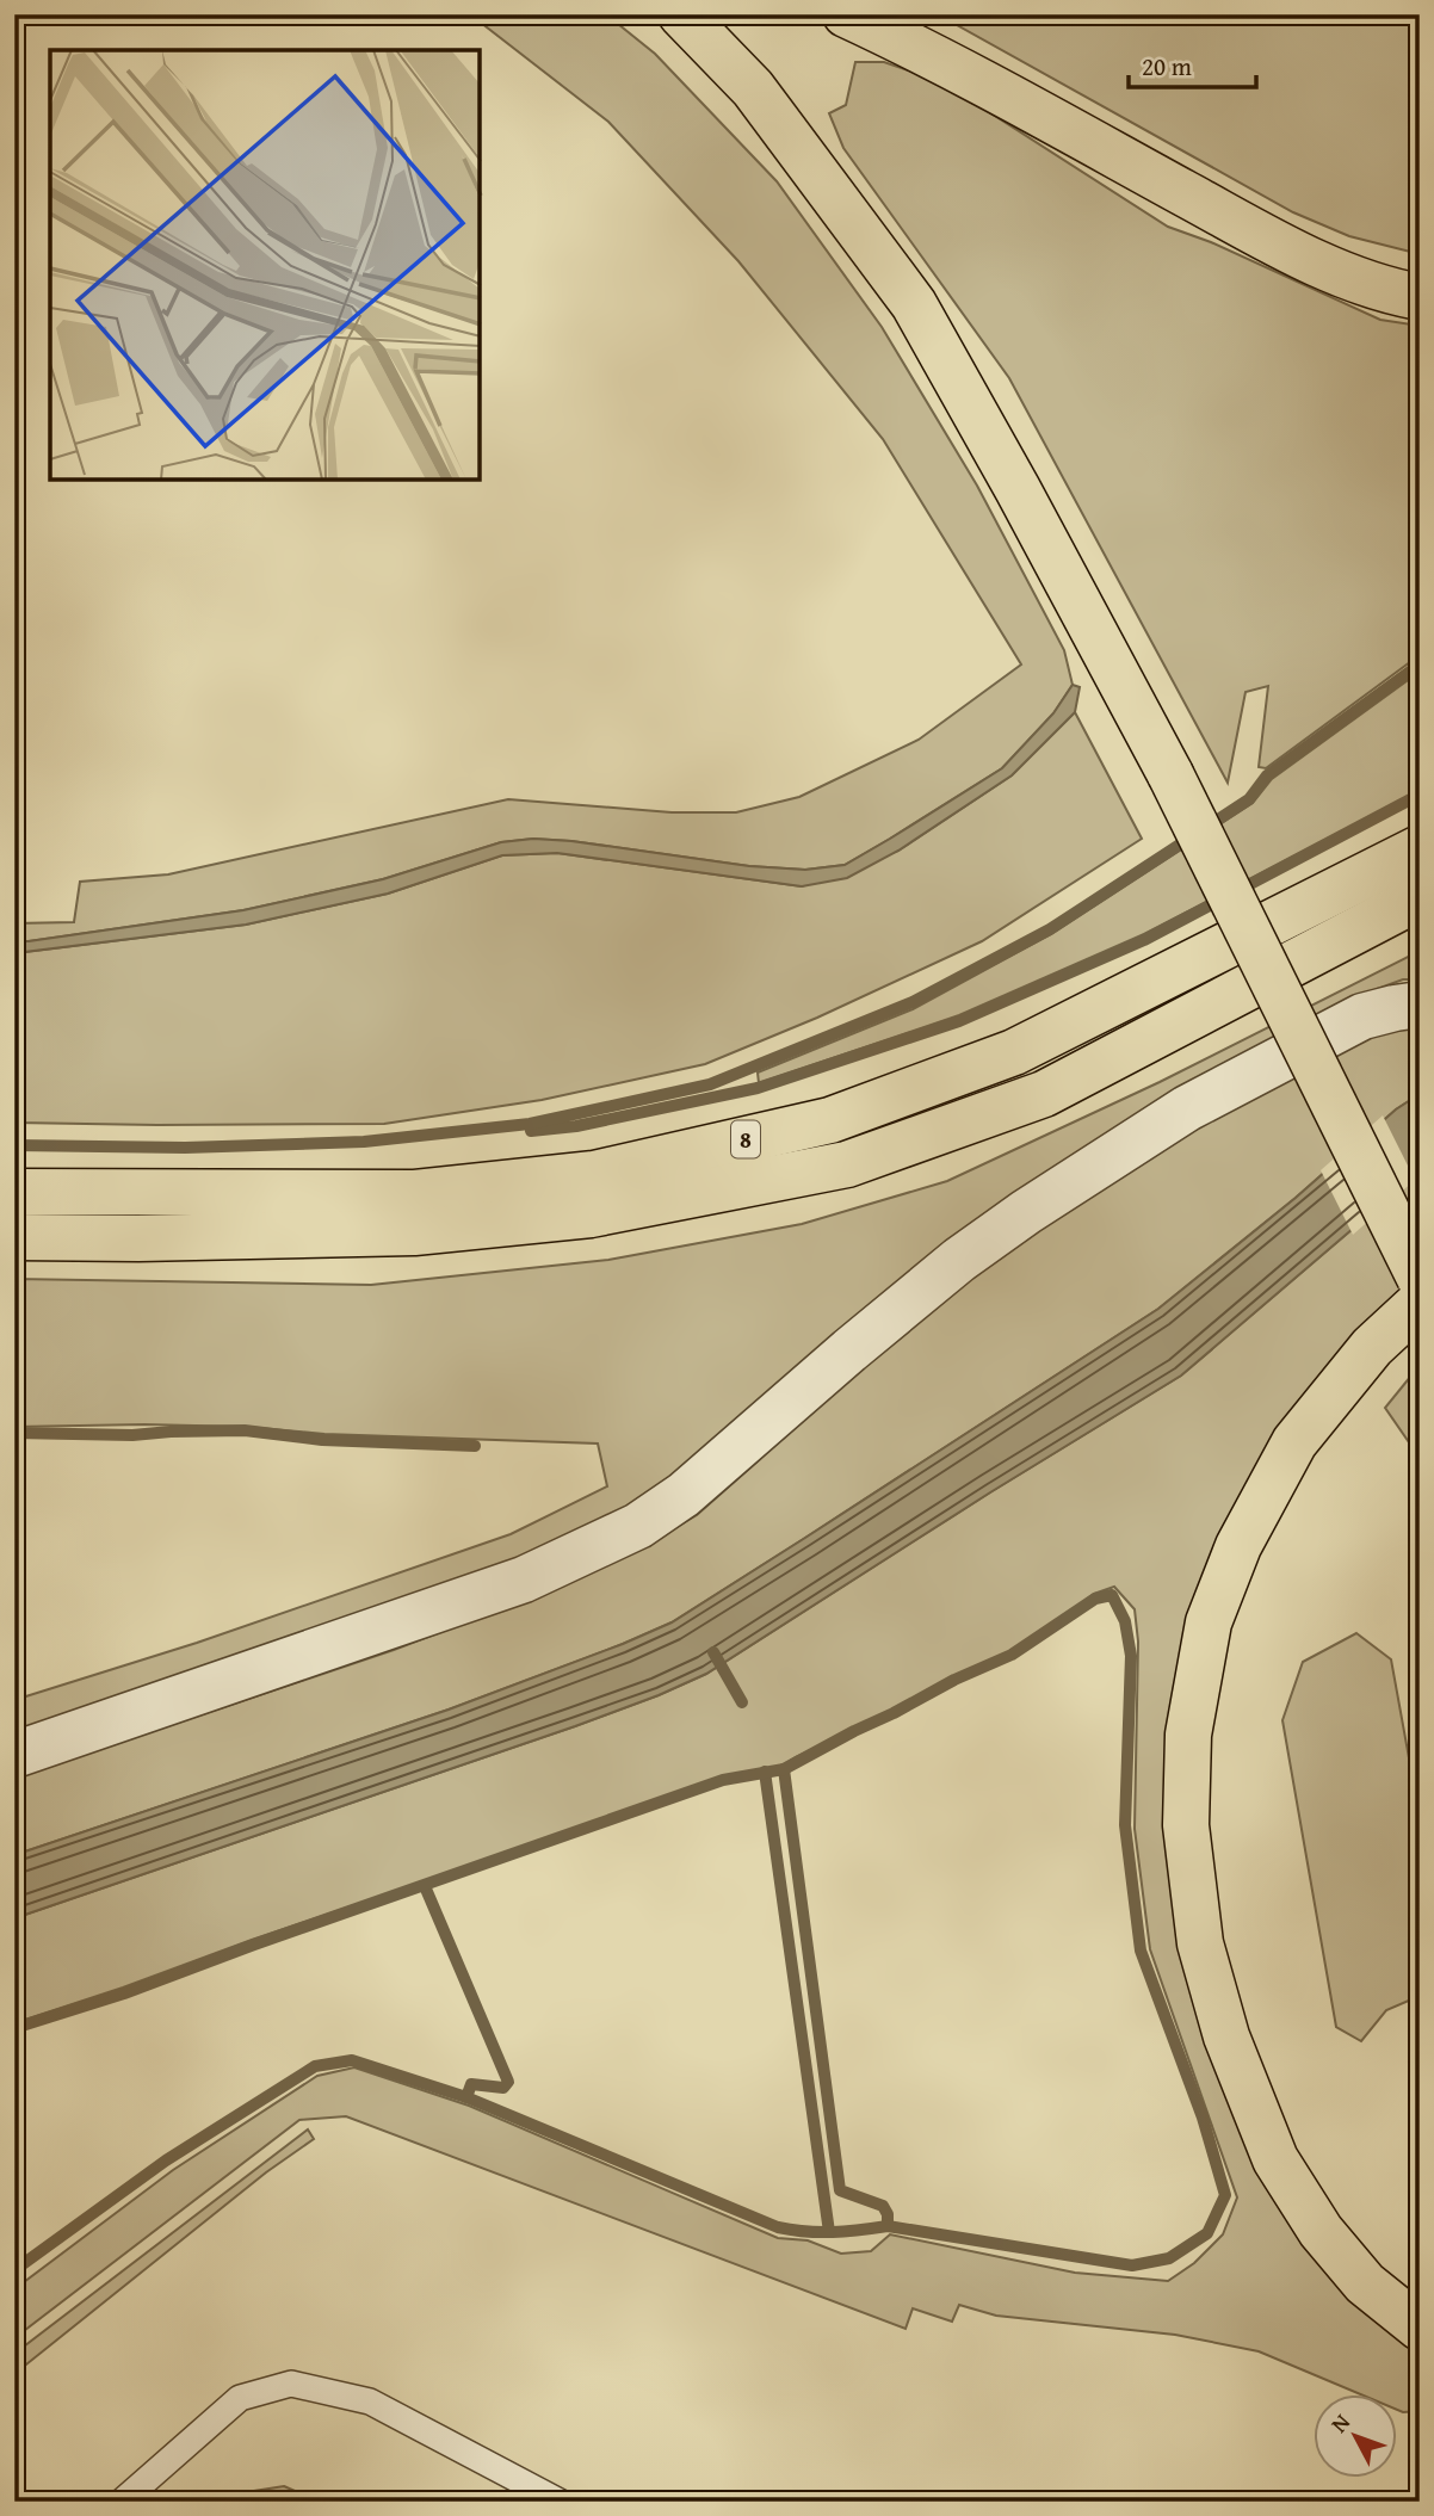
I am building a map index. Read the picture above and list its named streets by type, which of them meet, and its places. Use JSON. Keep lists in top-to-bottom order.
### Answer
{
  "streets": {
    "main road": ["8"]
  },
  "scale_bar": "20 m",
  "north": "top left"
}
